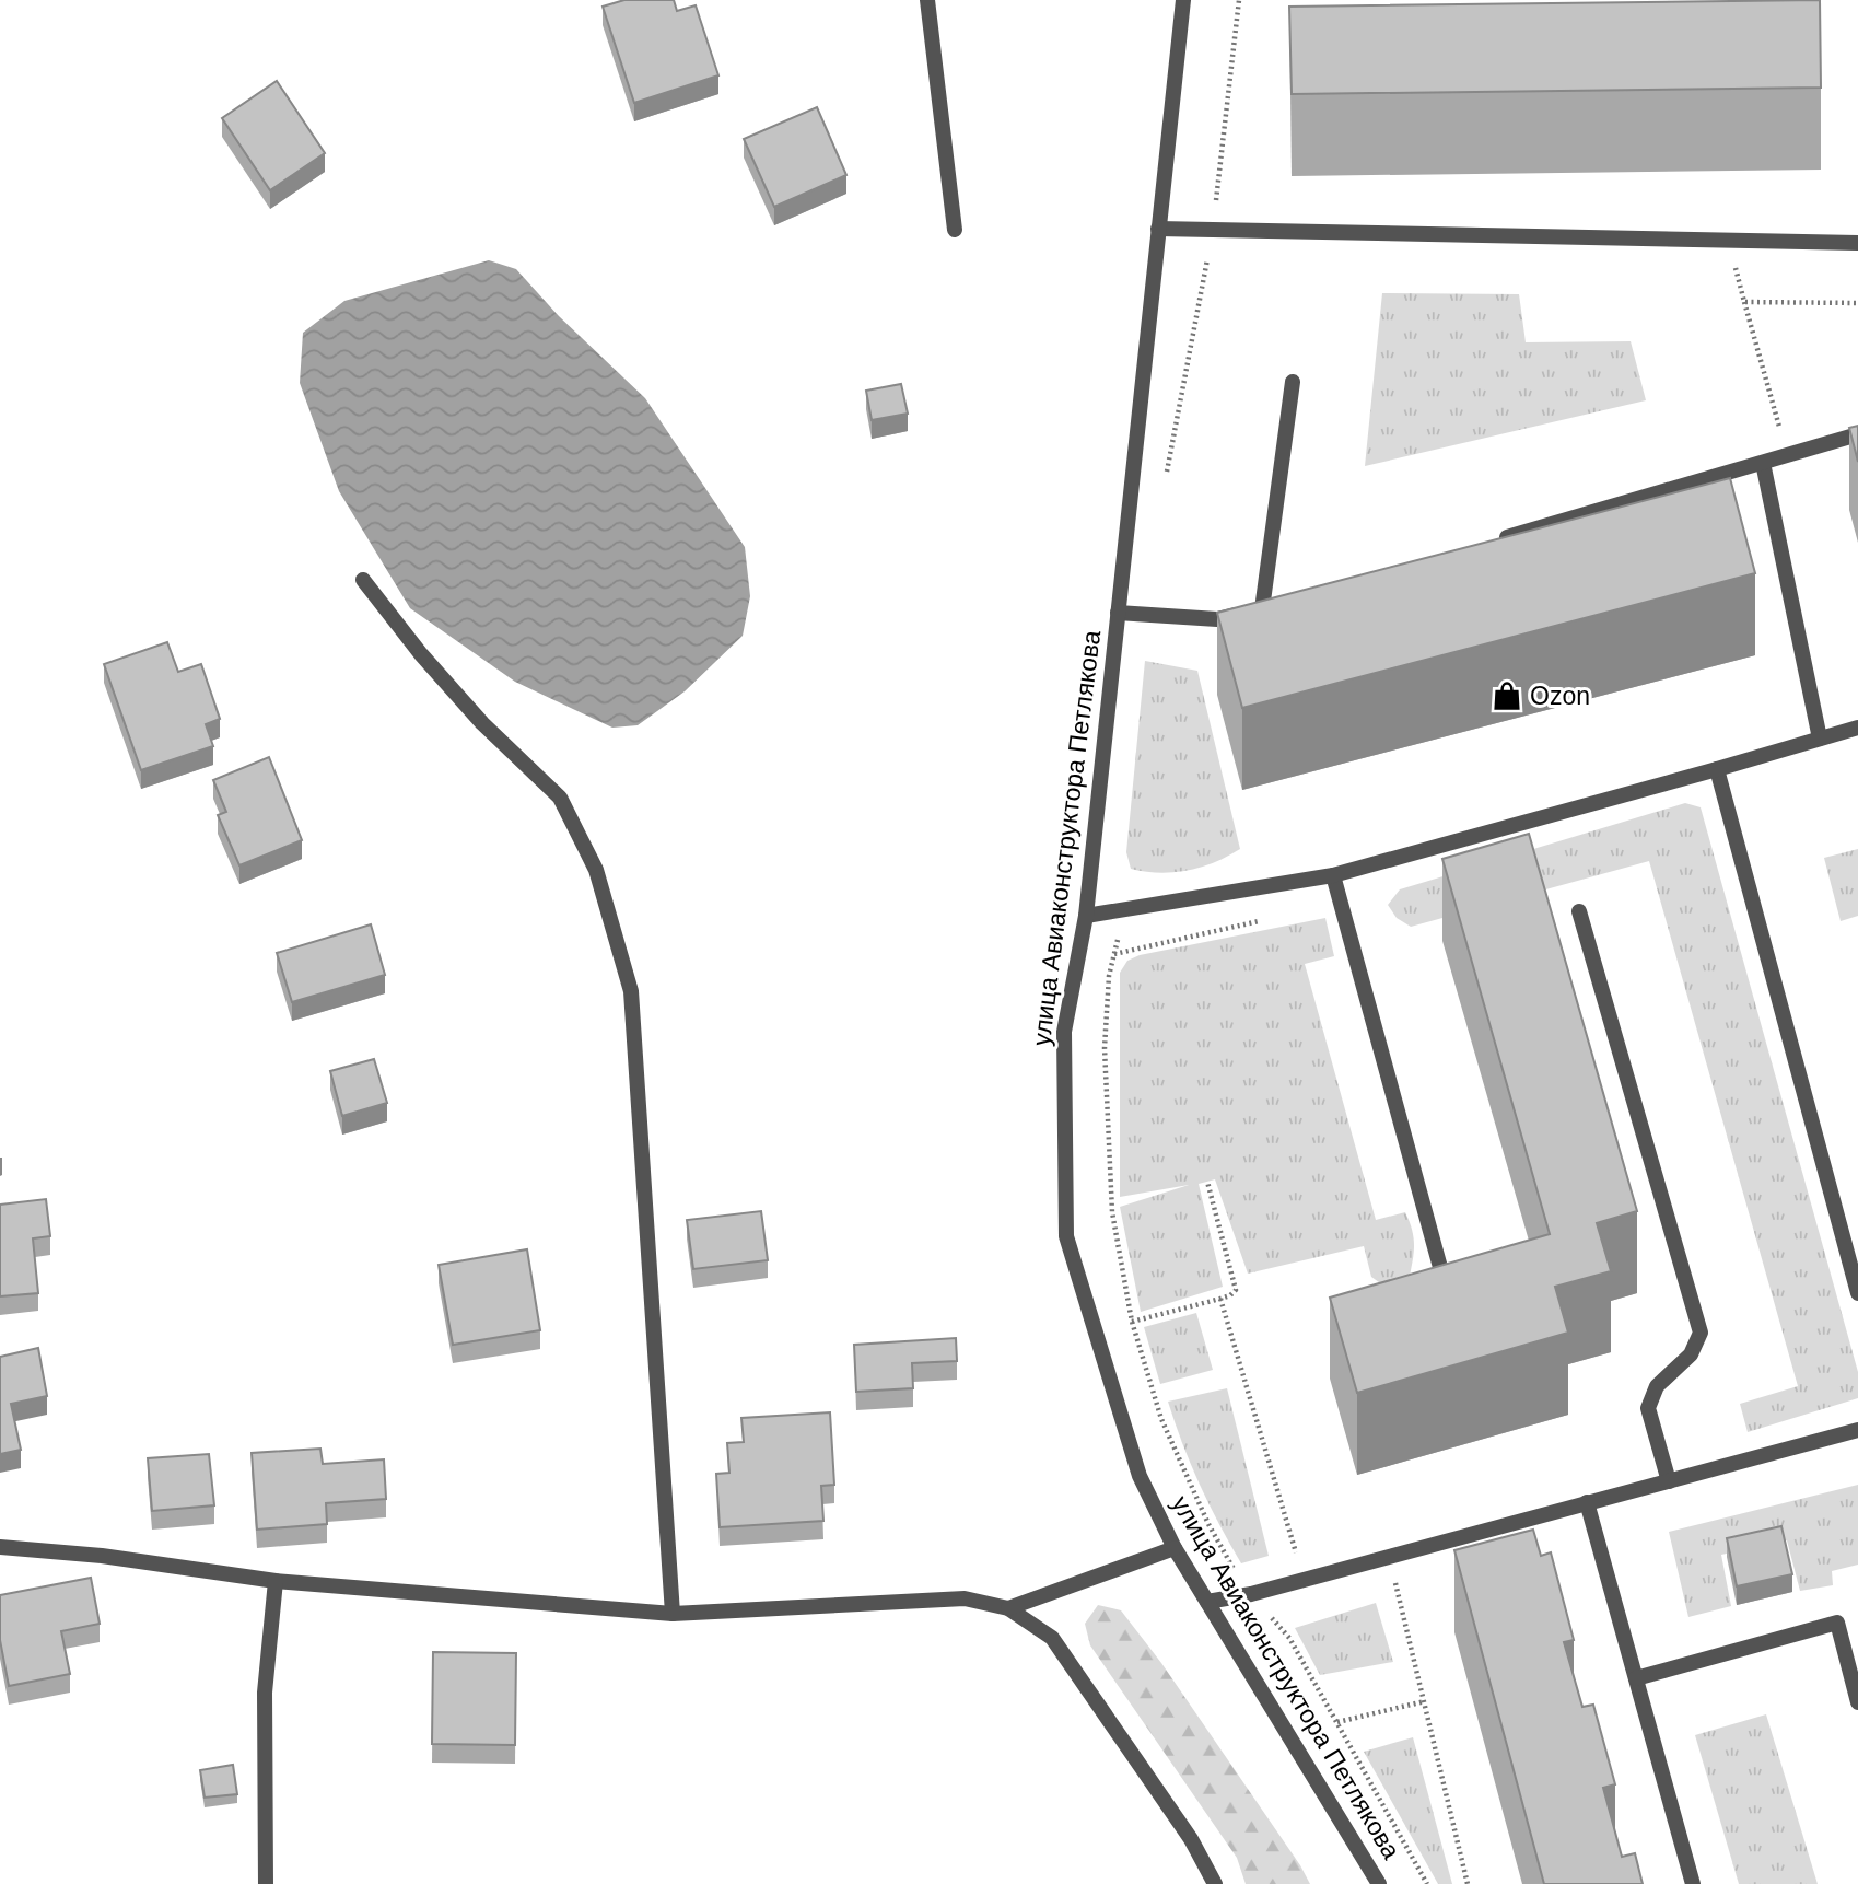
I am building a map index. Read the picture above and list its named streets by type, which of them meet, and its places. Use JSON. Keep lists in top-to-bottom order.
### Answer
{
  "streets": {
    "street": ["улица Авиаконструктора Петлякова"]
  },
  "places": {
    "shop": ["Ozon"]
  }
}
